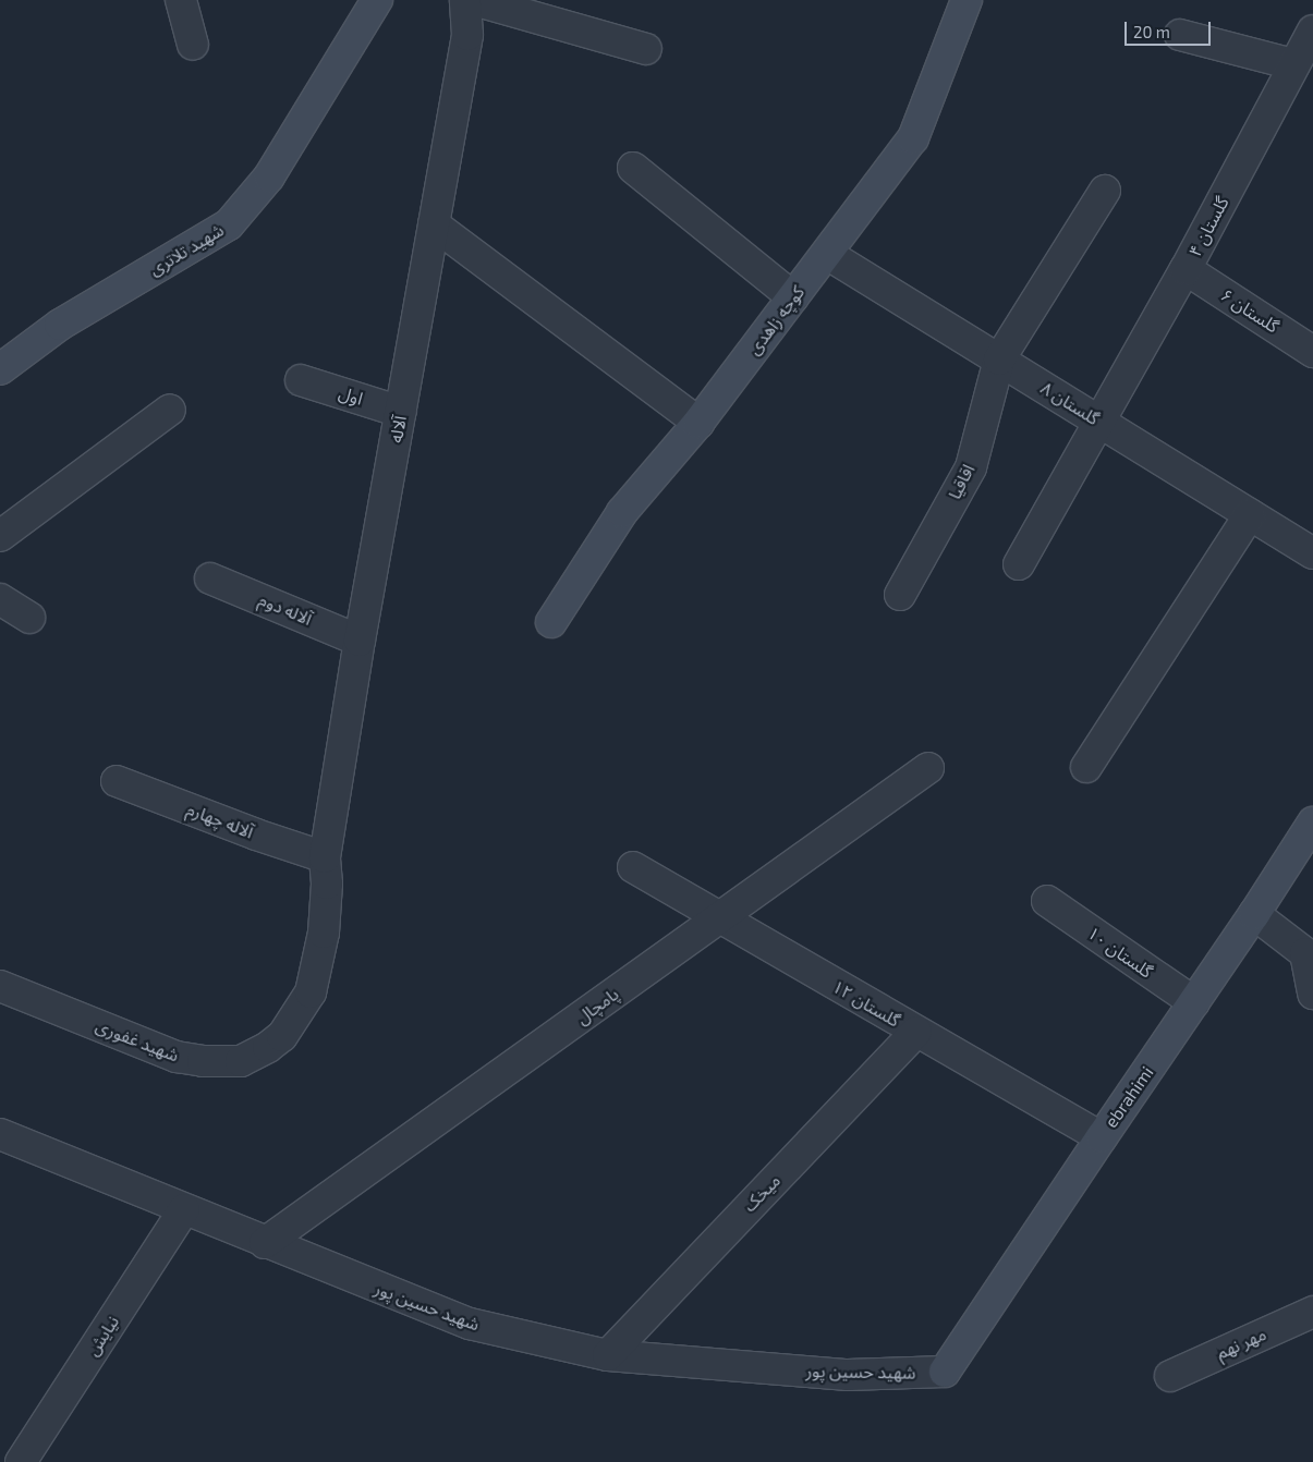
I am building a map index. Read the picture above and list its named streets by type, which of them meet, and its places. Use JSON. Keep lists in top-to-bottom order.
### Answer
{
  "streets": {
    "street": [
      "گلستان ۴",
      "شهید تلاتری",
      "گلستان ۶",
      "کوچه زاهدی",
      "اول",
      "گلستان ۸",
      "آلاله",
      "اقاقیا",
      "آلاله دوم",
      "آلاله چهارم",
      "گلستان ۱۰",
      "گلستان ۱۲",
      "پامچال",
      "شهید غفوری",
      "ebrahimi",
      "میخک",
      "شهید حسین پور",
      "نیایش",
      "مهر نهم"
    ]
  },
  "crossings": [
    ["گلستان ۴", "گلستان ۶"],
    ["گلستان ۴", "گلستان ۸"],
    ["کوچه زاهدی", "گلستان ۸"],
    ["اول", "آلاله"],
    ["گلستان ۸", "اقاقیا"],
    ["آلاله", "آلاله دوم"],
    ["آلاله", "آلاله چهارم"],
    ["آلاله", "شهید غفوری"],
    ["آلاله چهارم", "شهید غفوری"],
    ["گلستان ۱۰", "ebrahimi"],
    ["گلستان ۱۲", "پامچال"],
    ["گلستان ۱۲", "ebrahimi"],
    ["گلستان ۱۲", "میخک"],
    ["پامچال", "شهید حسین پور"],
    ["ebrahimi", "شهید حسین پور"],
    ["میخک", "شهید حسین پور"],
    ["شهید حسین پور", "نیایش"]
  ],
  "scale_bar": "20 m"
}
